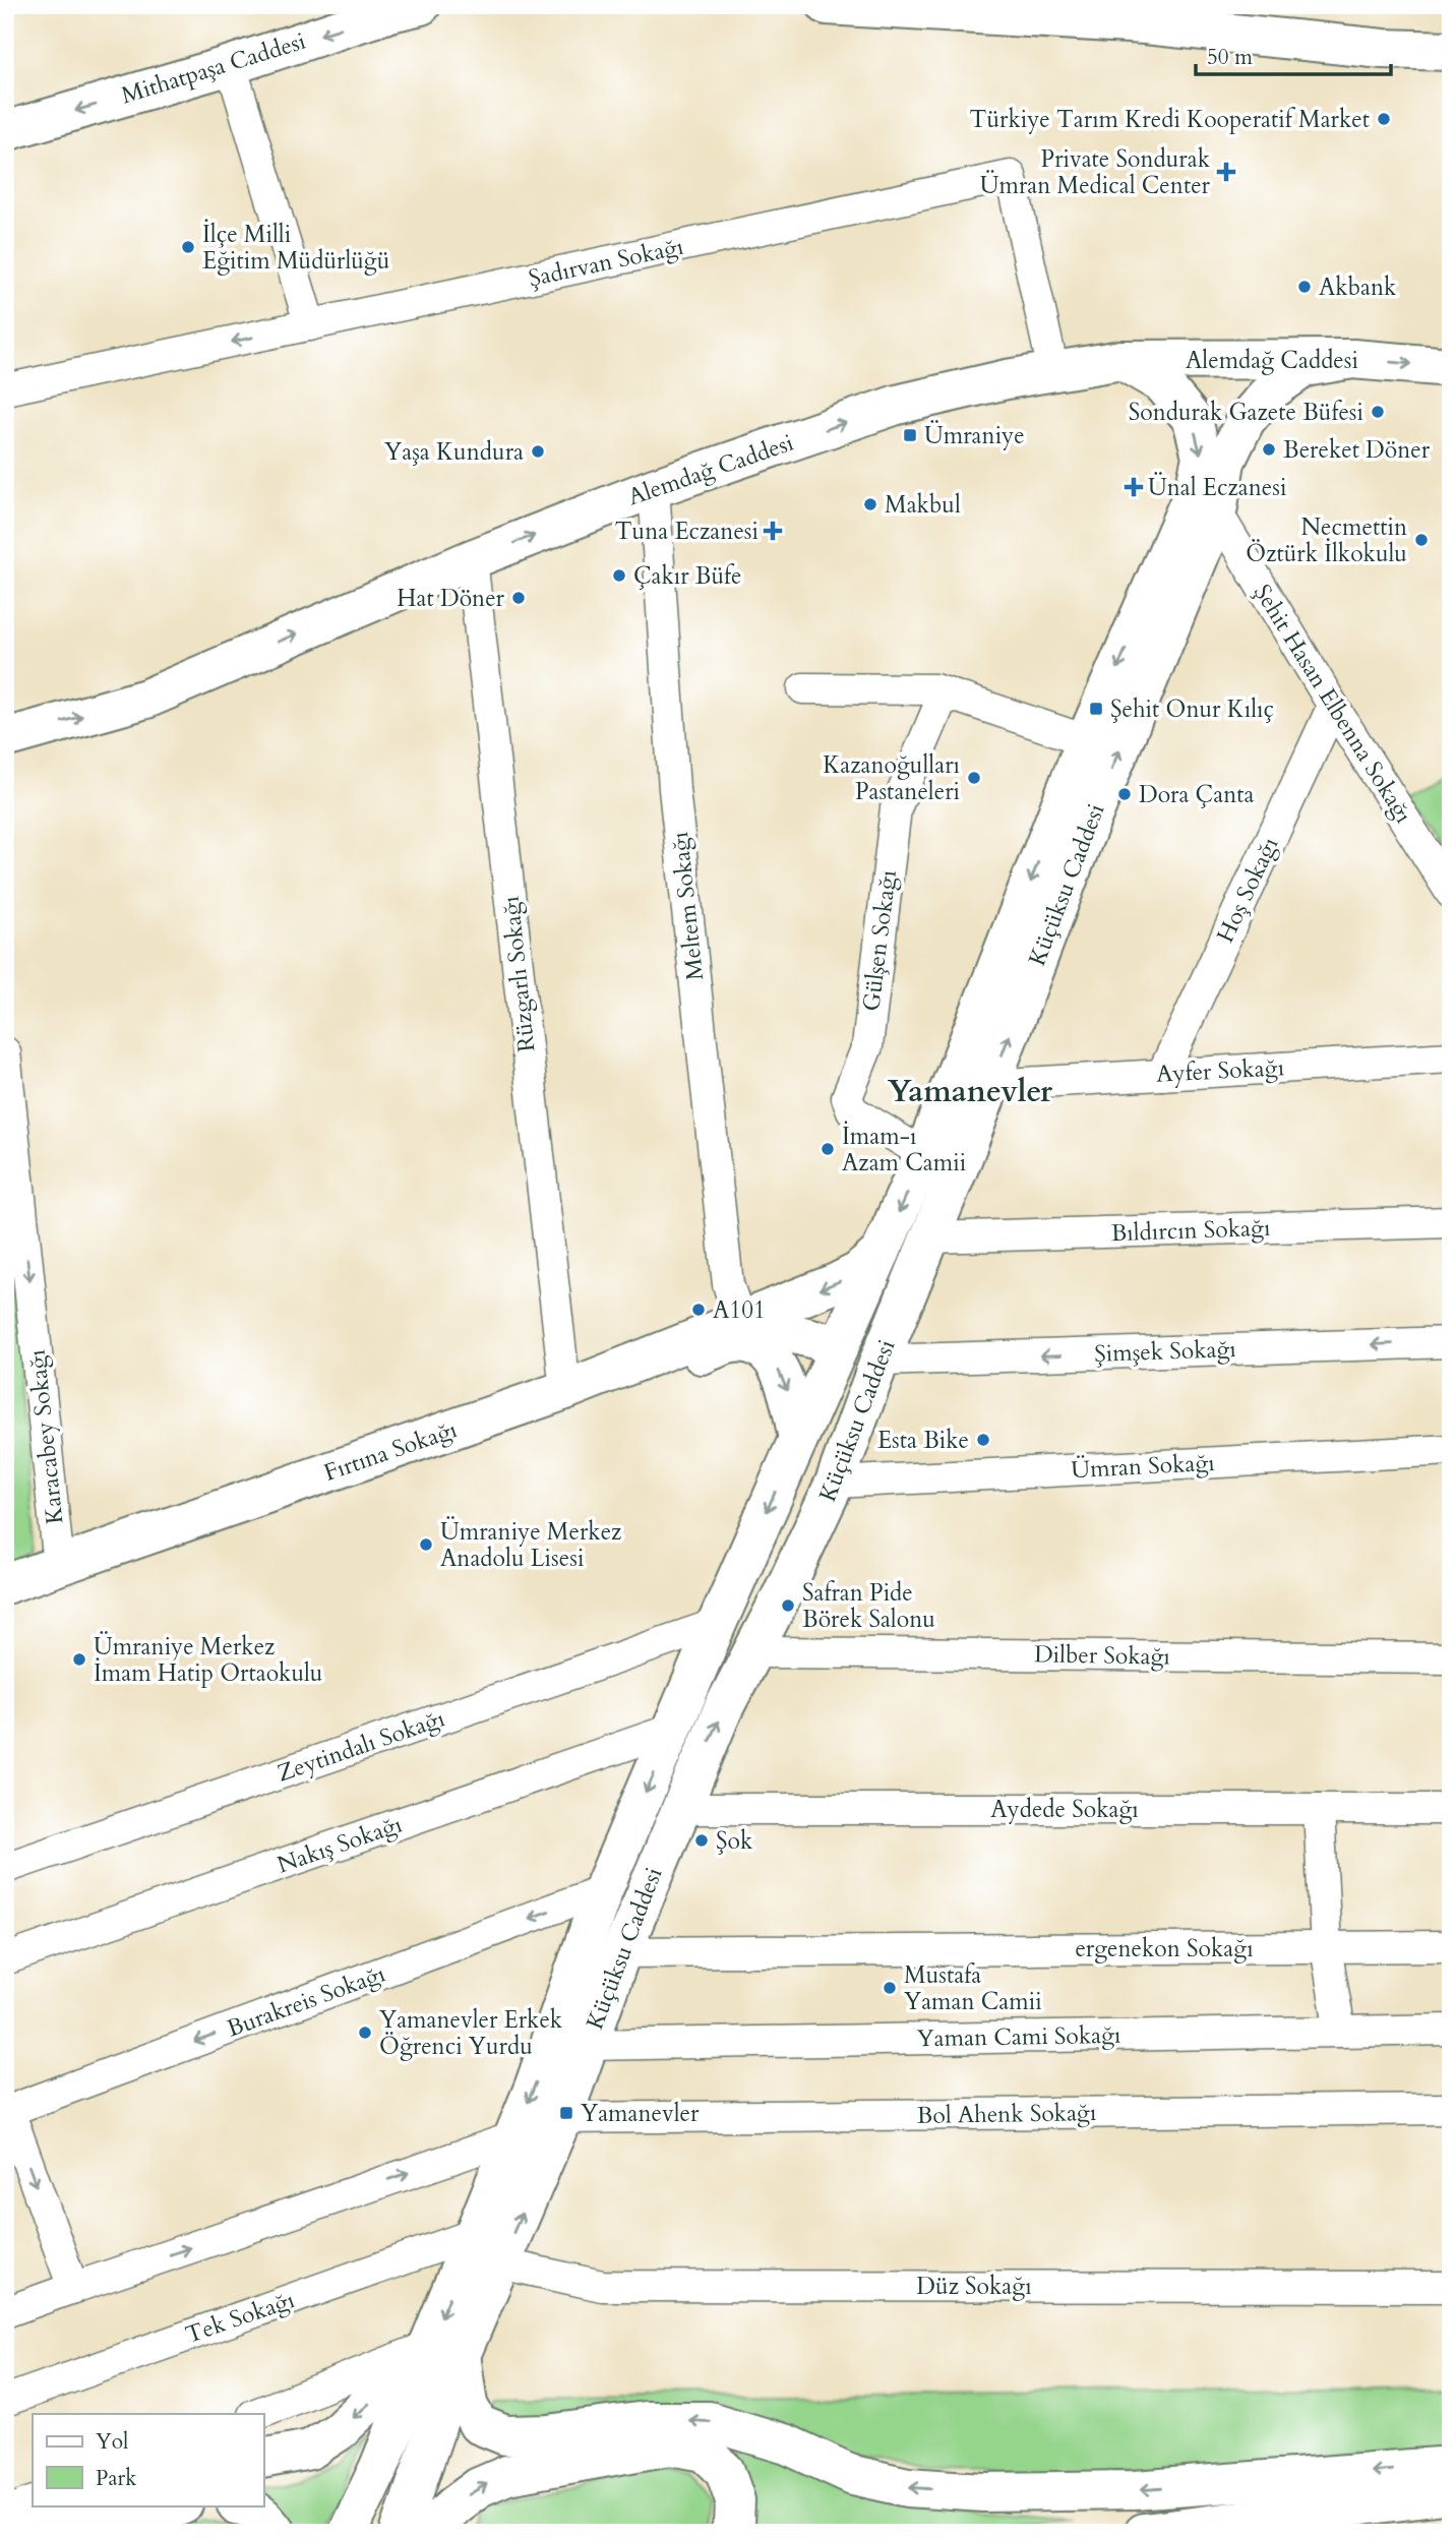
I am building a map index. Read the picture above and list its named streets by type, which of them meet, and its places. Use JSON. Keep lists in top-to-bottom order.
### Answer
{
  "streets": {
    "main road": [
      "Mithatpaşa Caddesi",
      "Alemdağ Caddesi",
      "Küçüksu Caddesi",
      "Fırtına Sokağı"
    ],
    "street": [
      "Şadırvan Sokağı",
      "Şehit Hasan Elbenna Sokağı",
      "Hoş Sokağı",
      "Meltem Sokağı",
      "Gülşen Sokağı",
      "Rüzgarlı Sokağı",
      "Ayfer Sokağı",
      "Bıldırcın Sokağı",
      "Şimşek Sokağı",
      "Karacabey Sokağı",
      "Ümran Sokağı",
      "Dilber Sokağı",
      "Zeytindalı Sokağı",
      "Aydede Sokağı",
      "Nakış Sokağı",
      "ergenekon Sokağı",
      "Burakreis Sokağı",
      "Yaman Cami Sokağı",
      "Bol Ahenk Sokağı",
      "Düz Sokağı",
      "Tek Sokağı"
    ]
  },
  "crossings": [
    ["Şadırvan Sokağı", "Alemdağ Caddesi"],
    ["Alemdağ Caddesi", "Küçüksu Caddesi"],
    ["Alemdağ Caddesi", "Meltem Sokağı"],
    ["Alemdağ Caddesi", "Rüzgarlı Sokağı"],
    ["Şehit Hasan Elbenna Sokağı", "Küçüksu Caddesi"],
    ["Şehit Hasan Elbenna Sokağı", "Hoş Sokağı"],
    ["Küçüksu Caddesi", "Gülşen Sokağı"],
    ["Küçüksu Caddesi", "Ayfer Sokağı"],
    ["Küçüksu Caddesi", "Bıldırcın Sokağı"],
    ["Küçüksu Caddesi", "Şimşek Sokağı"],
    ["Küçüksu Caddesi", "Fırtına Sokağı"],
    ["Küçüksu Caddesi", "Ümran Sokağı"],
    ["Küçüksu Caddesi", "Dilber Sokağı"],
    ["Küçüksu Caddesi", "Zeytindalı Sokağı"],
    ["Küçüksu Caddesi", "Aydede Sokağı"],
    ["Küçüksu Caddesi", "Nakış Sokağı"],
    ["Küçüksu Caddesi", "ergenekon Sokağı"],
    ["Küçüksu Caddesi", "Burakreis Sokağı"],
    ["Küçüksu Caddesi", "Yaman Cami Sokağı"],
    ["Küçüksu Caddesi", "Bol Ahenk Sokağı"],
    ["Küçüksu Caddesi", "Düz Sokağı"],
    ["Küçüksu Caddesi", "Tek Sokağı"],
    ["Hoş Sokağı", "Ayfer Sokağı"],
    ["Meltem Sokağı", "Fırtına Sokağı"],
    ["Rüzgarlı Sokağı", "Fırtına Sokağı"],
    ["Karacabey Sokağı", "Fırtına Sokağı"]
  ],
  "one_way": [
    "Mithatpaşa Caddesi",
    "Alemdağ Caddesi",
    "Şimşek Sokağı",
    "Karacabey Sokağı"
  ],
  "districts": ["Yamanevler"],
  "places": {
    "other": [
      "Türkiye Tarım Kredi Kooperatif Market",
      "İlçe Milli Eğitim Müdürlüğü",
      "Akbank",
      "Sondurak Gazete Büfesi",
      "Bereket Döner",
      "Yaşa Kundura",
      "Makbul",
      "Necmettin Öztürk İlkokulu",
      "Çakır Büfe",
      "Hat Döner",
      "Kazanoğulları Pastaneleri",
      "Dora Çanta",
      "İmam-ı Azam Camii",
      "A101",
      "Esta Bike",
      "Ümraniye Merkez Anadolu Lisesi",
      "Safran Pide Börek Salonu",
      "Ümraniye Merkez İmam Hatip Ortaokulu",
      "Şok",
      "Mustafa Yaman Camii",
      "Yamanevler Erkek Öğrenci Yurdu"
    ],
    "health": ["Private Sondurak Ümran Medical Center", "Ünal Eczanesi", "Tuna Eczanesi"],
    "transit": ["Ümraniye", "Şehit Onur Kılıç", "Yamanevler"]
  },
  "legend": ["Yol", "Park"],
  "scale_bar": "50 m"
}
